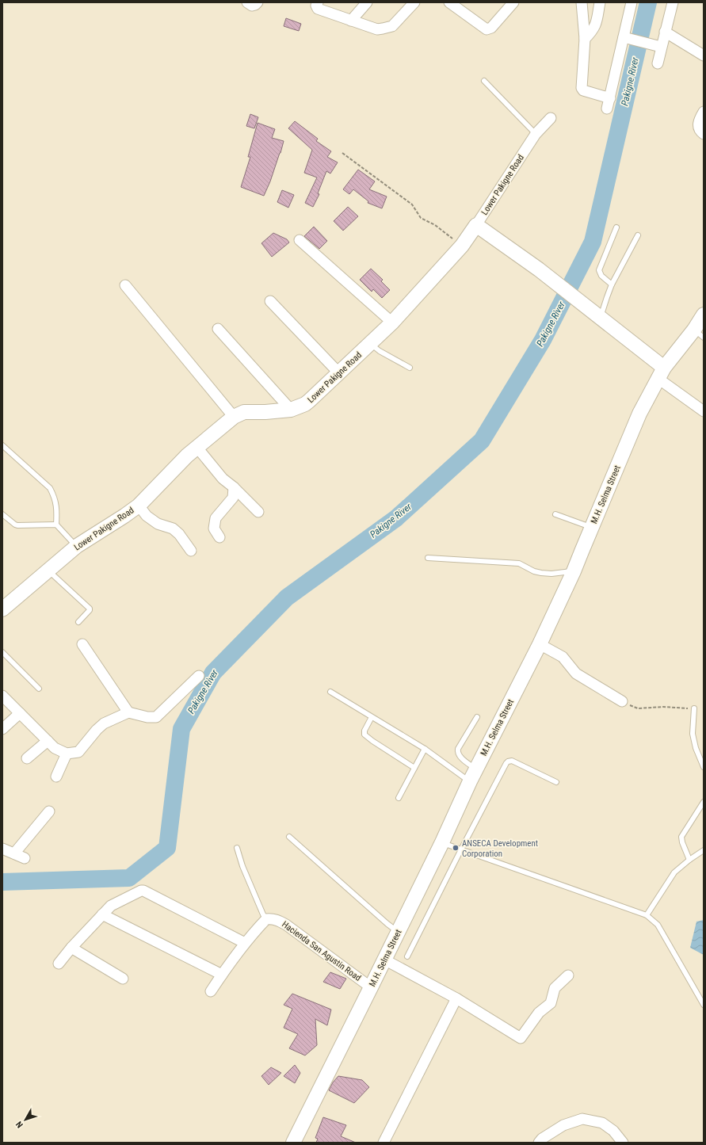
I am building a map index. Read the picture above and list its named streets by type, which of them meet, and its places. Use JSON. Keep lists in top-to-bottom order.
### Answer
{
  "streets": {
    "street": ["Lower Pakigne Road", "M.H. Selma Street", "Hacienda San Agustin Road"]
  },
  "crossings": [
    ["M.H. Selma Street", "Hacienda San Agustin Road"]
  ],
  "water": ["Pakigne River"],
  "places": ["ANSECA Development Corporation"],
  "north": "bottom left"
}
